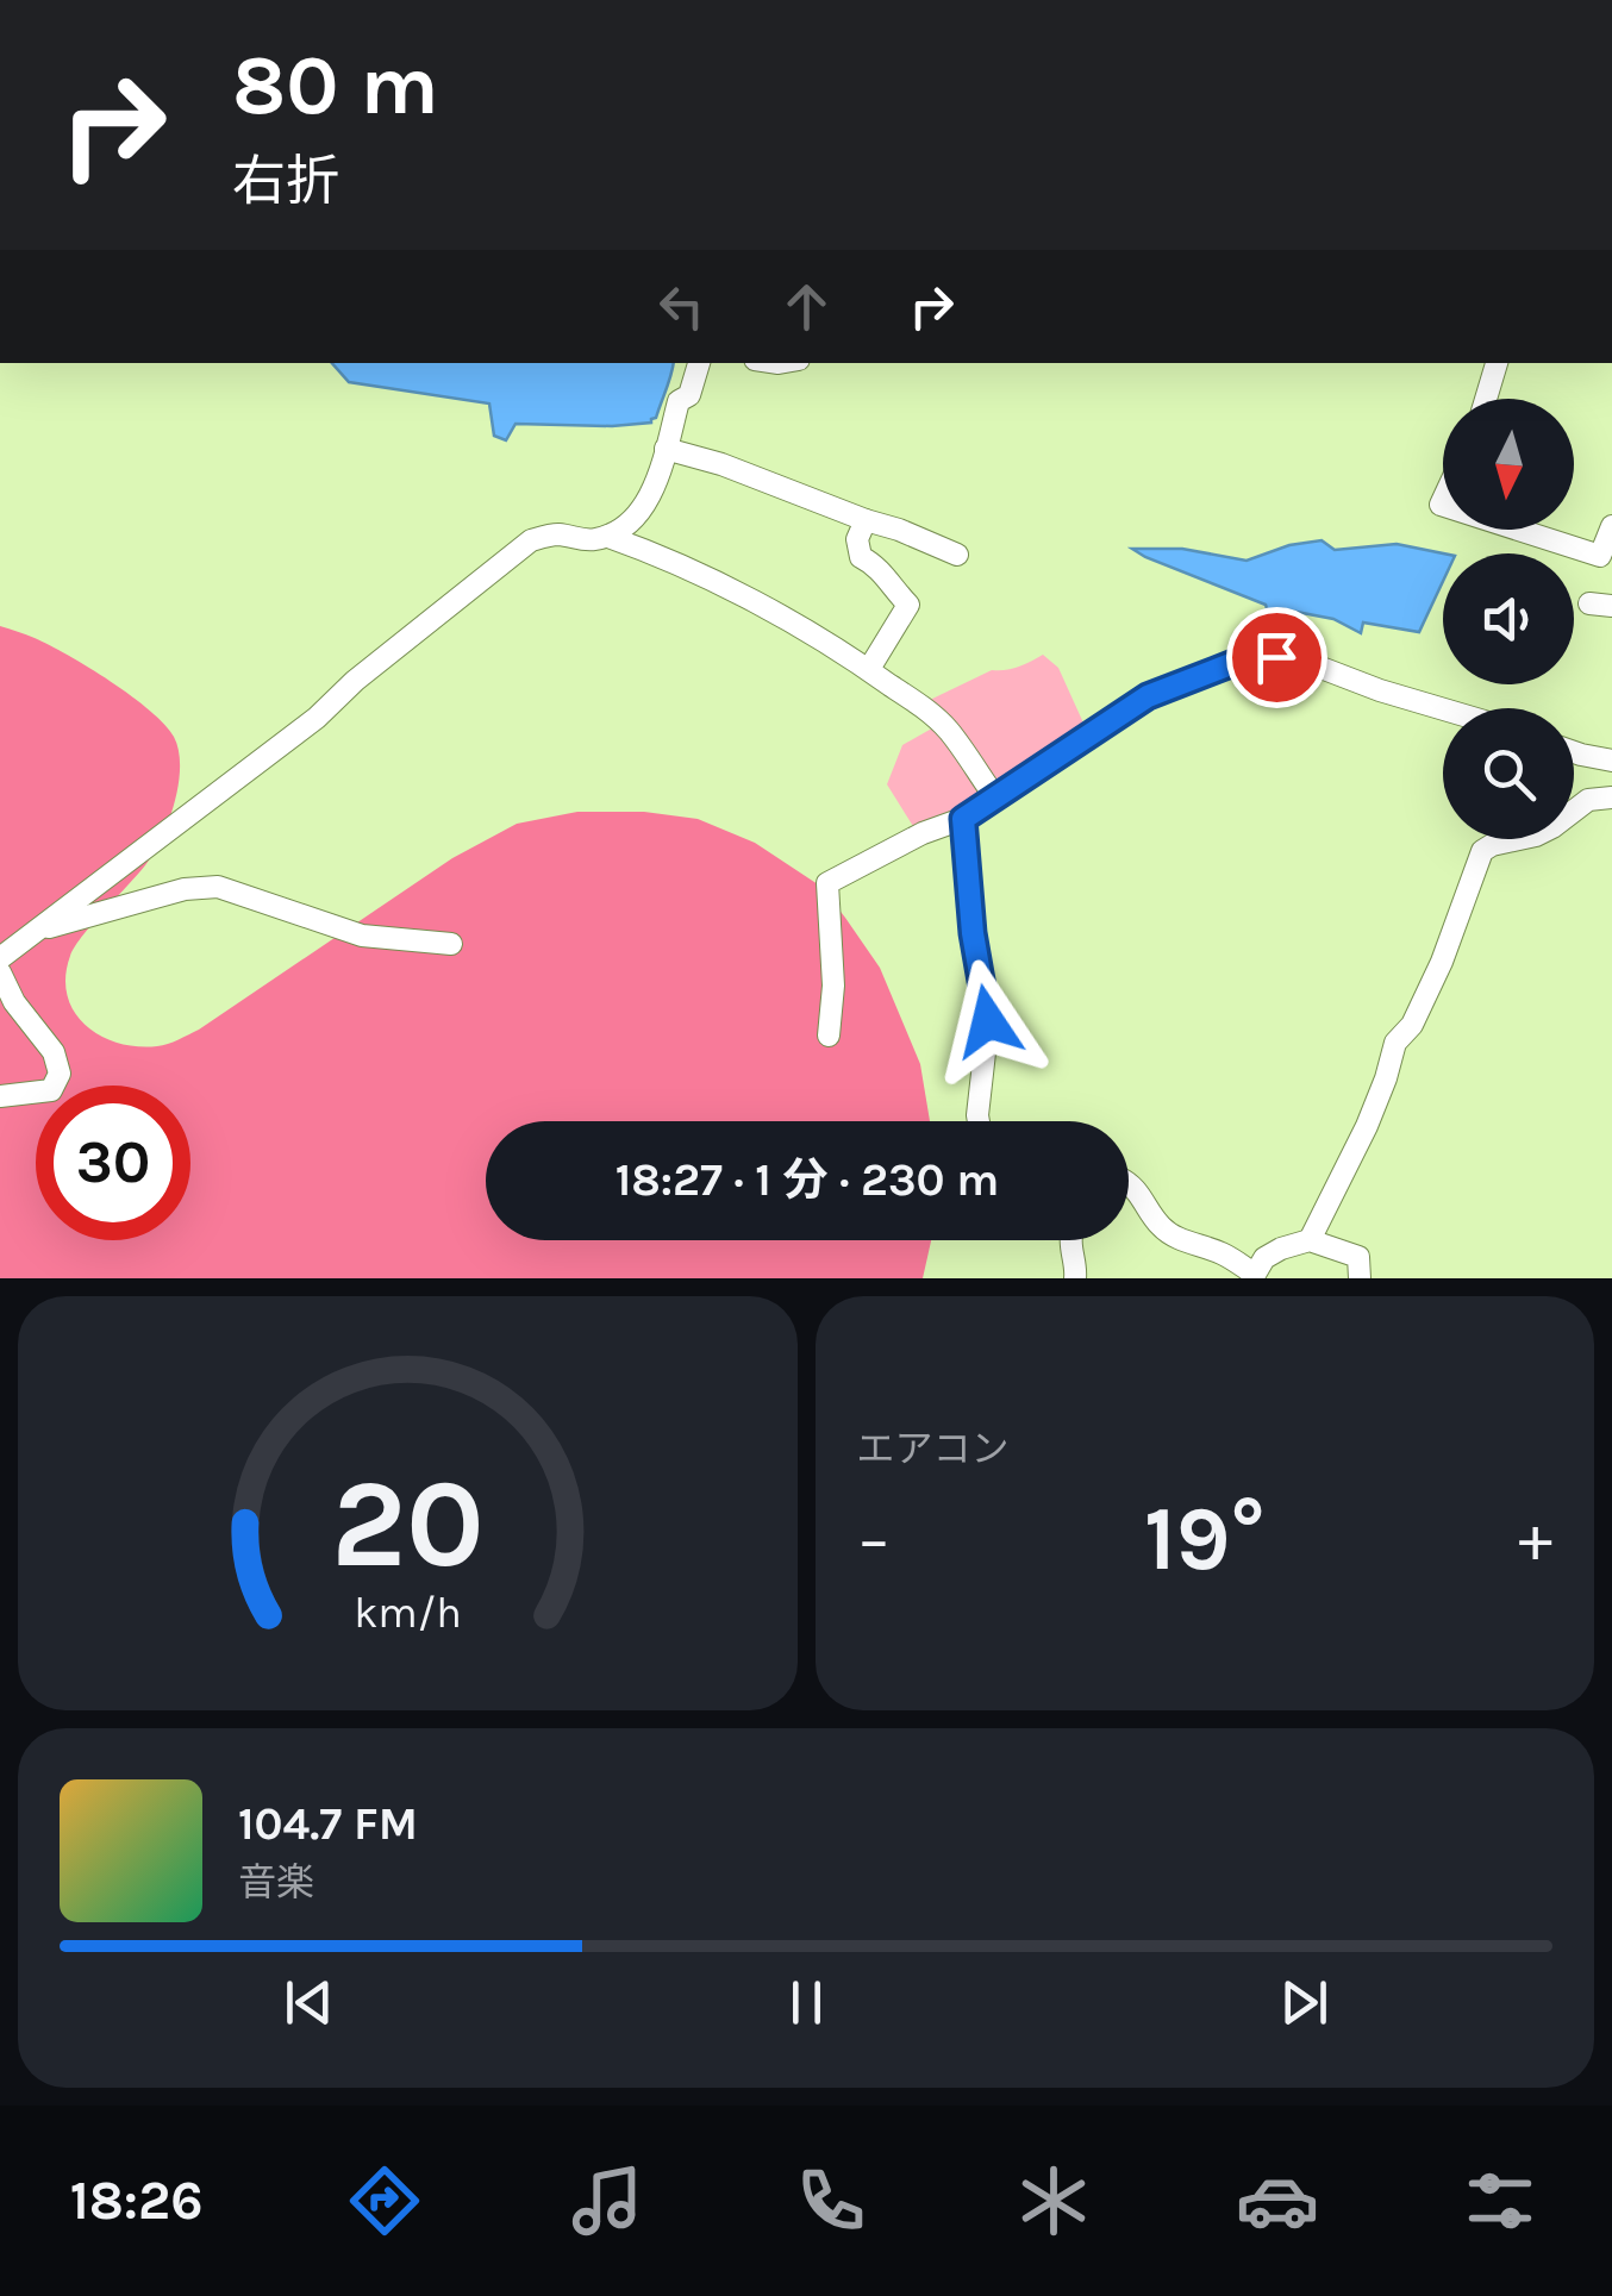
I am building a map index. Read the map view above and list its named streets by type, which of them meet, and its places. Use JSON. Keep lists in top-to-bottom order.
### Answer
{
  "north": "bottom",
  "page": {
    "turn": ["80 m", "右折"],
    "limit": "30",
    "trip": "18:27 · 1 分 · 230 m",
    "tile": "エアコン",
    "heat": ["−", "19°", "+"],
    "song": ["104.7 FM", "音楽"],
    "tabs": "18:26",
    "gauge": ["20", "km/h"]
  }
}
